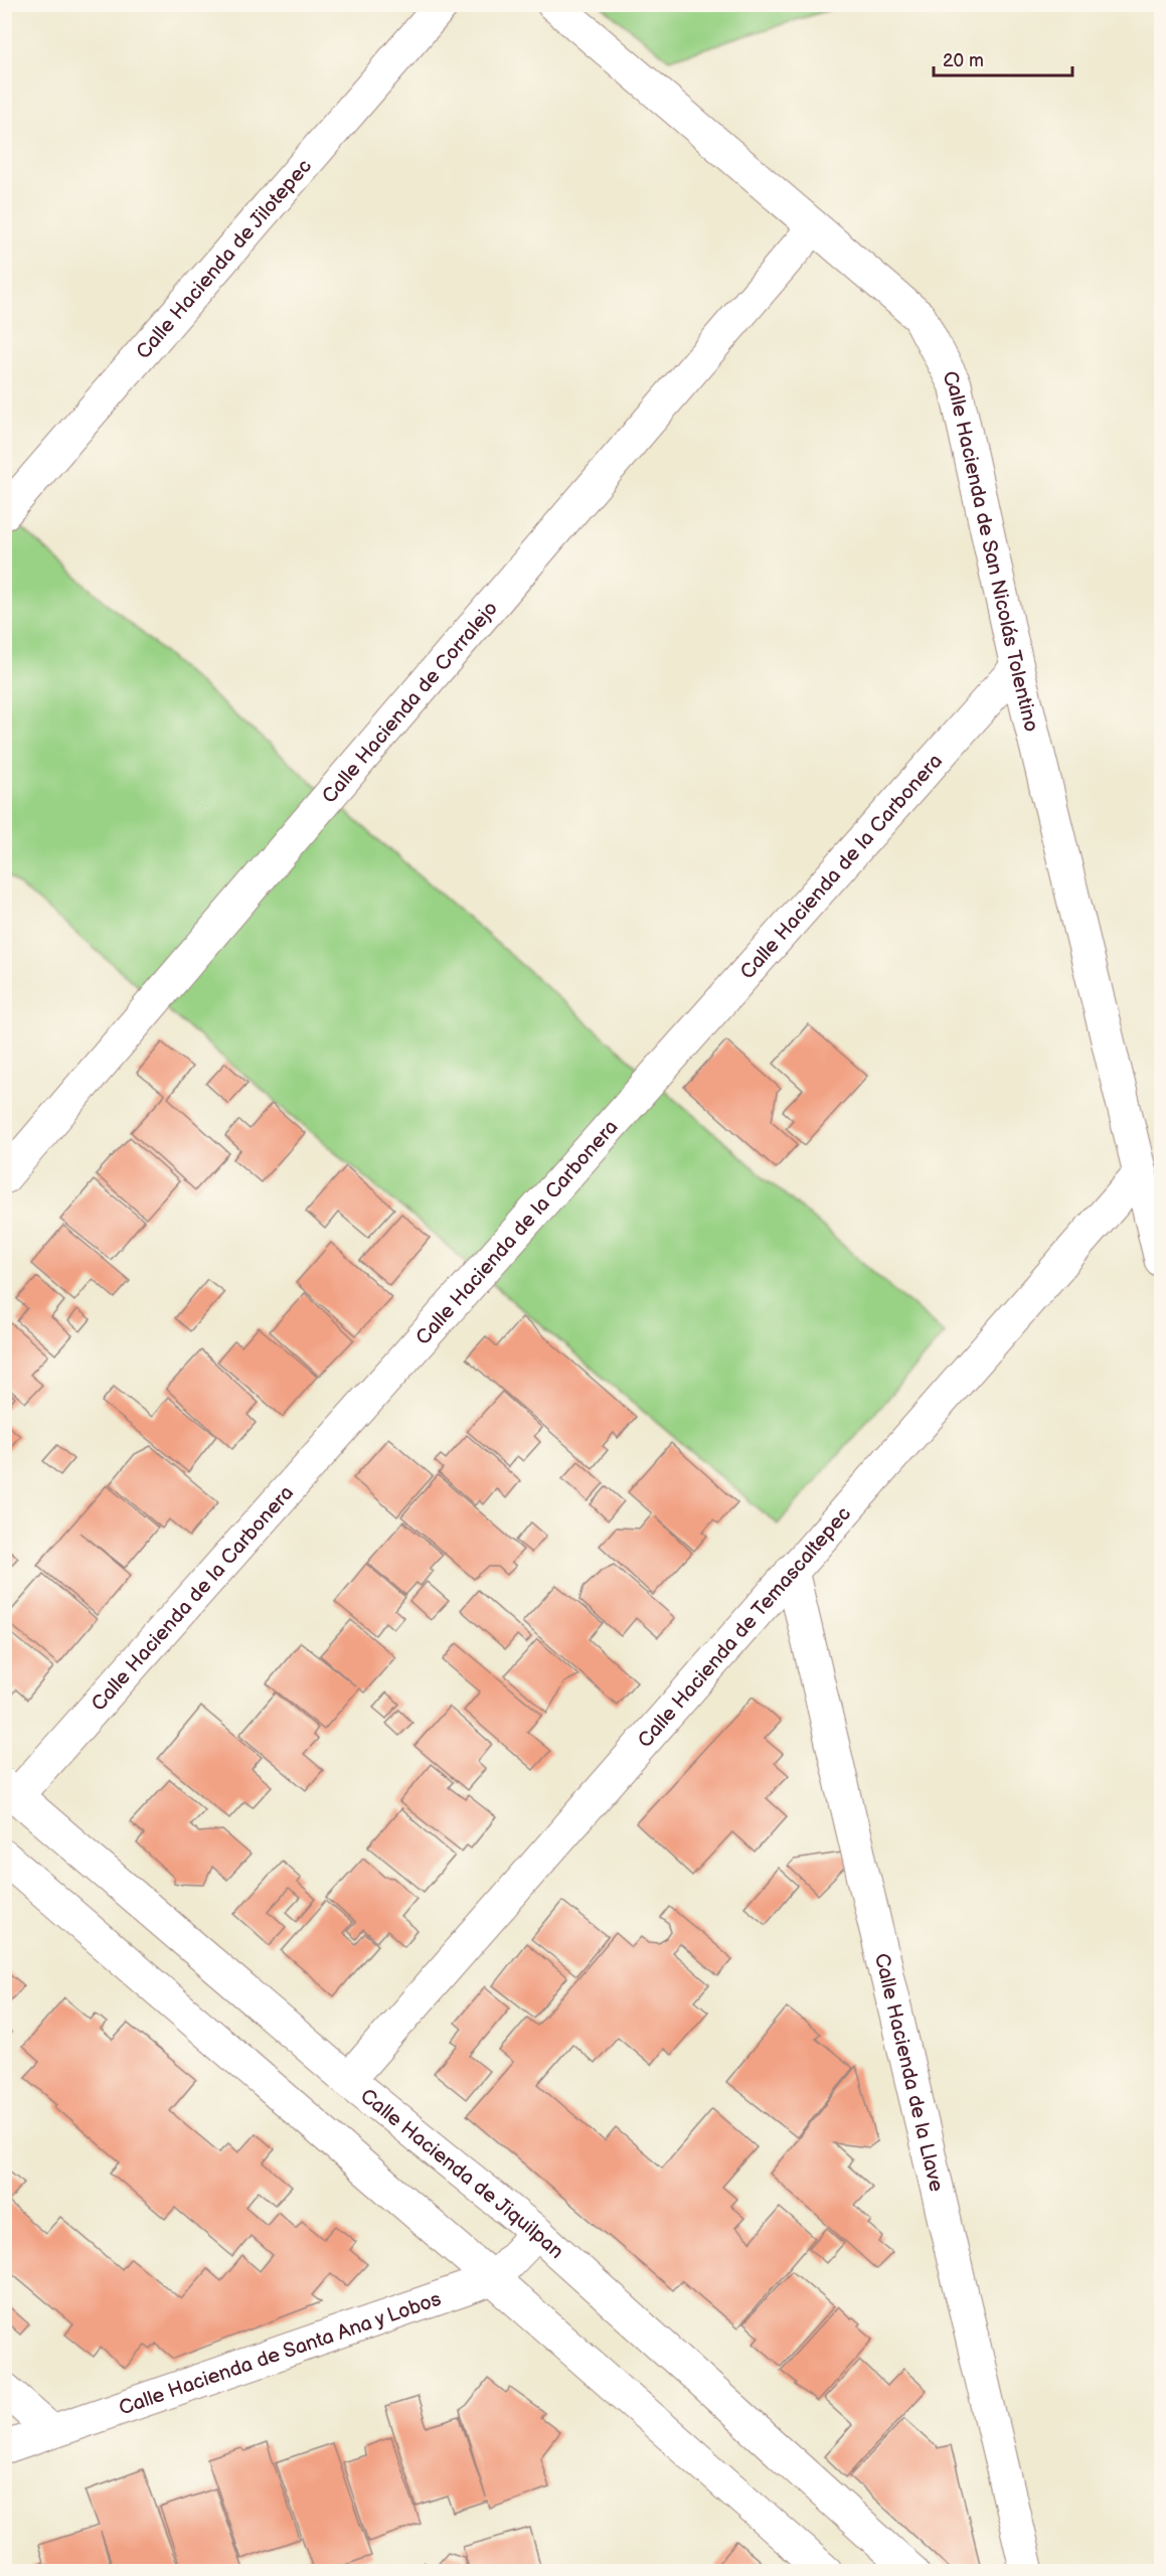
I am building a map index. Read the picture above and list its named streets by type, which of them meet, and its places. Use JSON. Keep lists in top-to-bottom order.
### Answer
{
  "streets": {
    "street": [
      "Calle Hacienda de Jilotepec",
      "Calle Hacienda de San Nicolás Tolentino",
      "Calle Hacienda de Corralejo",
      "Calle Hacienda de la Carbonera",
      "Calle Hacienda de Temascaltepec",
      "Calle Hacienda de la Llave",
      "Calle Hacienda de Jiquilpan",
      "Calle Hacienda de Santa Ana y Lobos"
    ]
  },
  "crossings": [
    ["Calle Hacienda de San Nicolás Tolentino", "Calle Hacienda de Corralejo"],
    ["Calle Hacienda de San Nicolás Tolentino", "Calle Hacienda de la Carbonera"],
    ["Calle Hacienda de San Nicolás Tolentino", "Calle Hacienda de Temascaltepec"],
    ["Calle Hacienda de la Carbonera", "Calle Hacienda de Jiquilpan"],
    ["Calle Hacienda de Temascaltepec", "Calle Hacienda de la Llave"],
    ["Calle Hacienda de Temascaltepec", "Calle Hacienda de Jiquilpan"],
    ["Calle Hacienda de Jiquilpan", "Calle Hacienda de Santa Ana y Lobos"]
  ],
  "scale_bar": "20 m"
}
